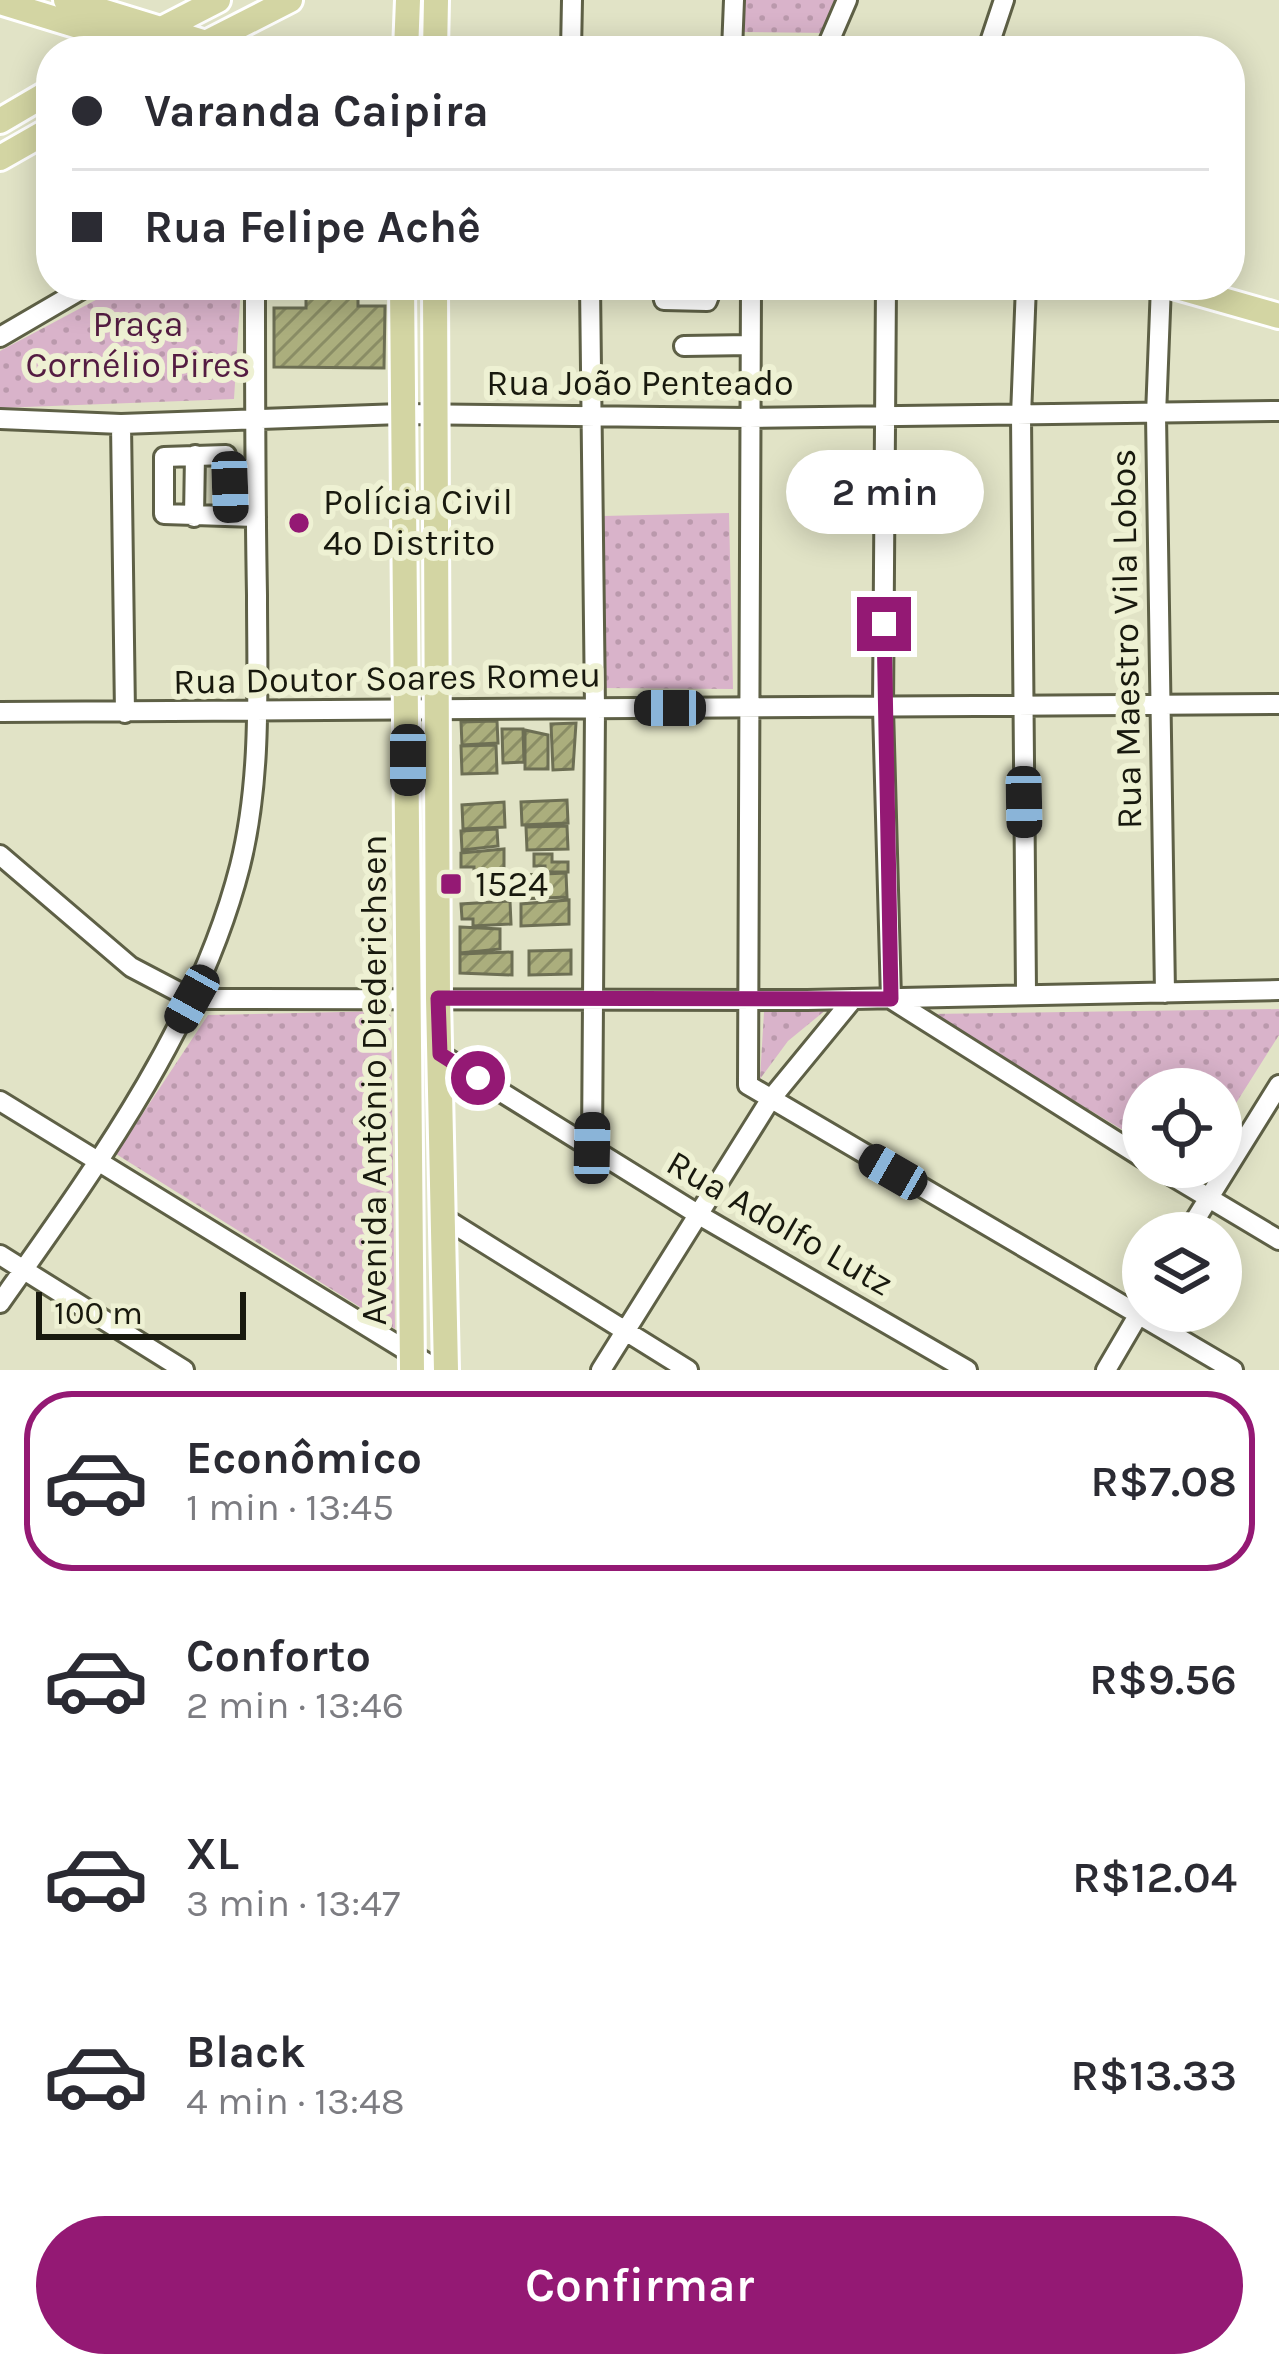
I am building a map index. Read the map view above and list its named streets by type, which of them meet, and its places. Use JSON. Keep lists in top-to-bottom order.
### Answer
{
  "streets": {
    "main road": ["Avenida Antônio Diederichsen"],
    "street": [
      "Rua João Penteado",
      "Rua Maestro Vila Lobos",
      "Rua Doutor Soares Romeu",
      "Rua Adolfo Lutz"
    ]
  },
  "crossings": [
    ["Rua João Penteado", "Rua Maestro Vila Lobos"],
    ["Rua João Penteado", "Avenida Antônio Diederichsen"],
    ["Rua Maestro Vila Lobos", "Rua Doutor Soares Romeu"],
    ["Rua Doutor Soares Romeu", "Avenida Antônio Diederichsen"],
    ["Avenida Antônio Diederichsen", "Rua Adolfo Lutz"]
  ],
  "parks": ["Praça Cornélio Pires"],
  "places": {
    "other": ["Polícia Civil 4º Distrito"],
    "transit": ["1524"]
  },
  "scale_bar": "100 m",
  "page": {
    "banner": ["Varanda Caipira", "Rua Felipe Achê"],
    "bubble": "2 min",
    "scale": "100 m",
    "list": [
      {
        "name": "Econômico",
        "note": "1 min · 13:45",
        "value": "R$7.08"
      },
      {
        "name": "Conforto",
        "note": "2 min · 13:46",
        "value": "R$9.56"
      },
      {
        "name": "XL",
        "note": "3 min · 13:47",
        "value": "R$12.04"
      },
      {
        "name": "Black",
        "note": "4 min · 13:48",
        "value": "R$13.33"
      }
    ],
    "buttons": "Confirmar"
  }
}
